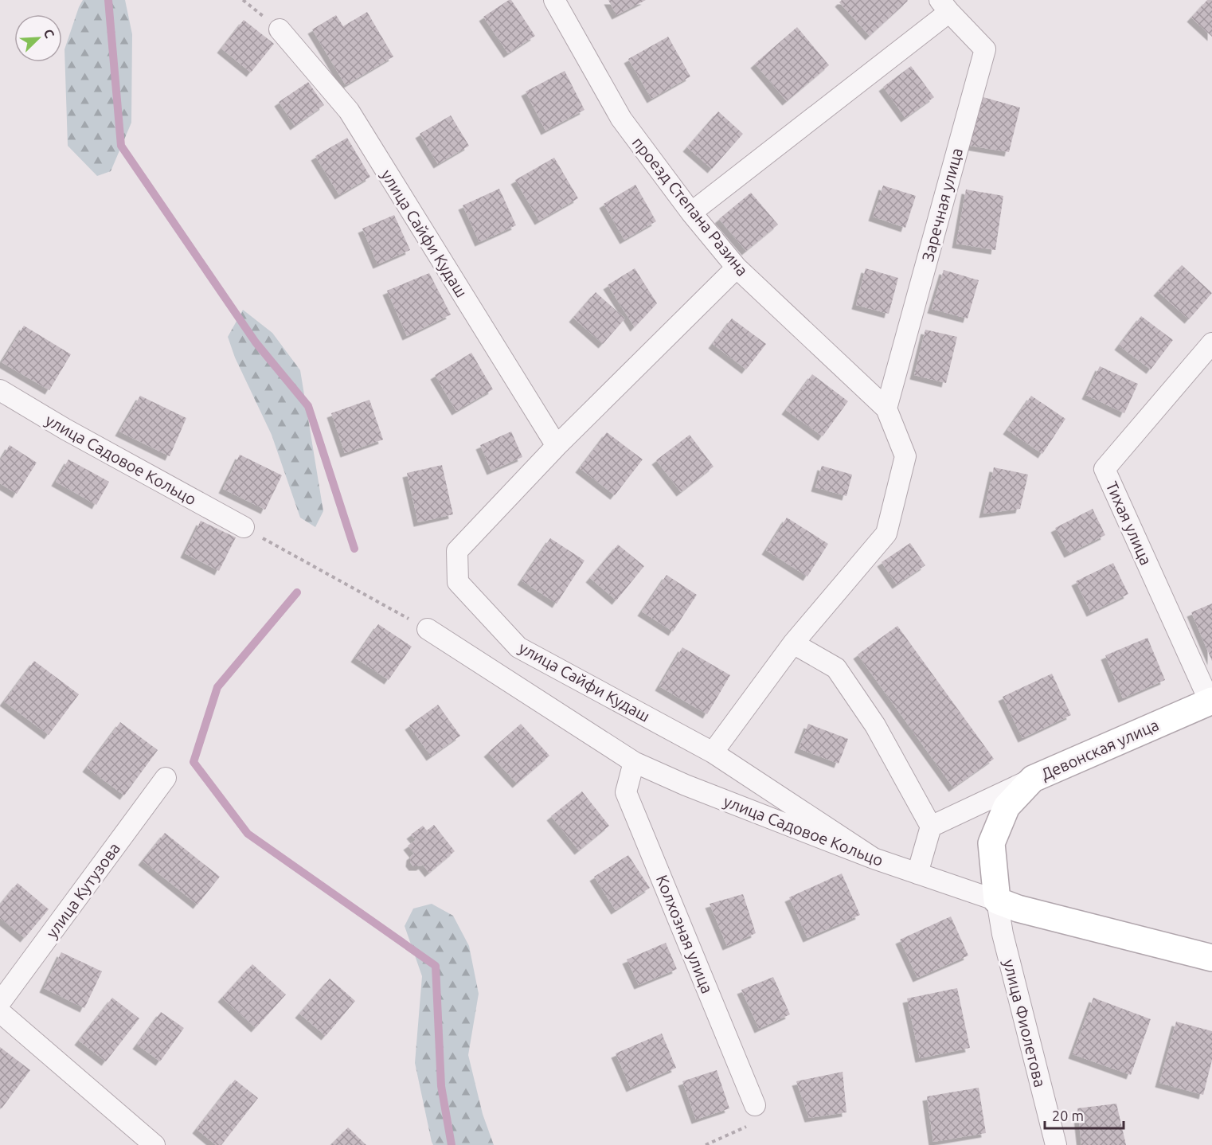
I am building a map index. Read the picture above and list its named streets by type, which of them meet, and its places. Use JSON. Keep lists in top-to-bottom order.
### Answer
{
  "streets": {
    "main road": ["улица Садовое Кольцо", "Девонская улица"],
    "street": [
      "Заречная улица",
      "проезд Степана Разина",
      "улица Сайфи Кудаш",
      "Тихая улица",
      "улица Кутузова",
      "Колхозная улица",
      "улица Фиолетова"
    ]
  },
  "crossings": [
    ["Заречная улица", "проезд Степана Разина"],
    ["проезд Степана Разина", "улица Сайфи Кудаш"],
    ["улица Сайфи Кудаш", "улица Садовое Кольцо"],
    ["улица Садовое Кольцо", "Девонская улица"],
    ["улица Садовое Кольцо", "Колхозная улица"],
    ["улица Садовое Кольцо", "улица Фиолетова"],
    ["Тихая улица", "Девонская улица"],
    ["Девонская улица", "улица Фиолетова"]
  ],
  "scale_bar": "20 m",
  "north": "top right"
}
